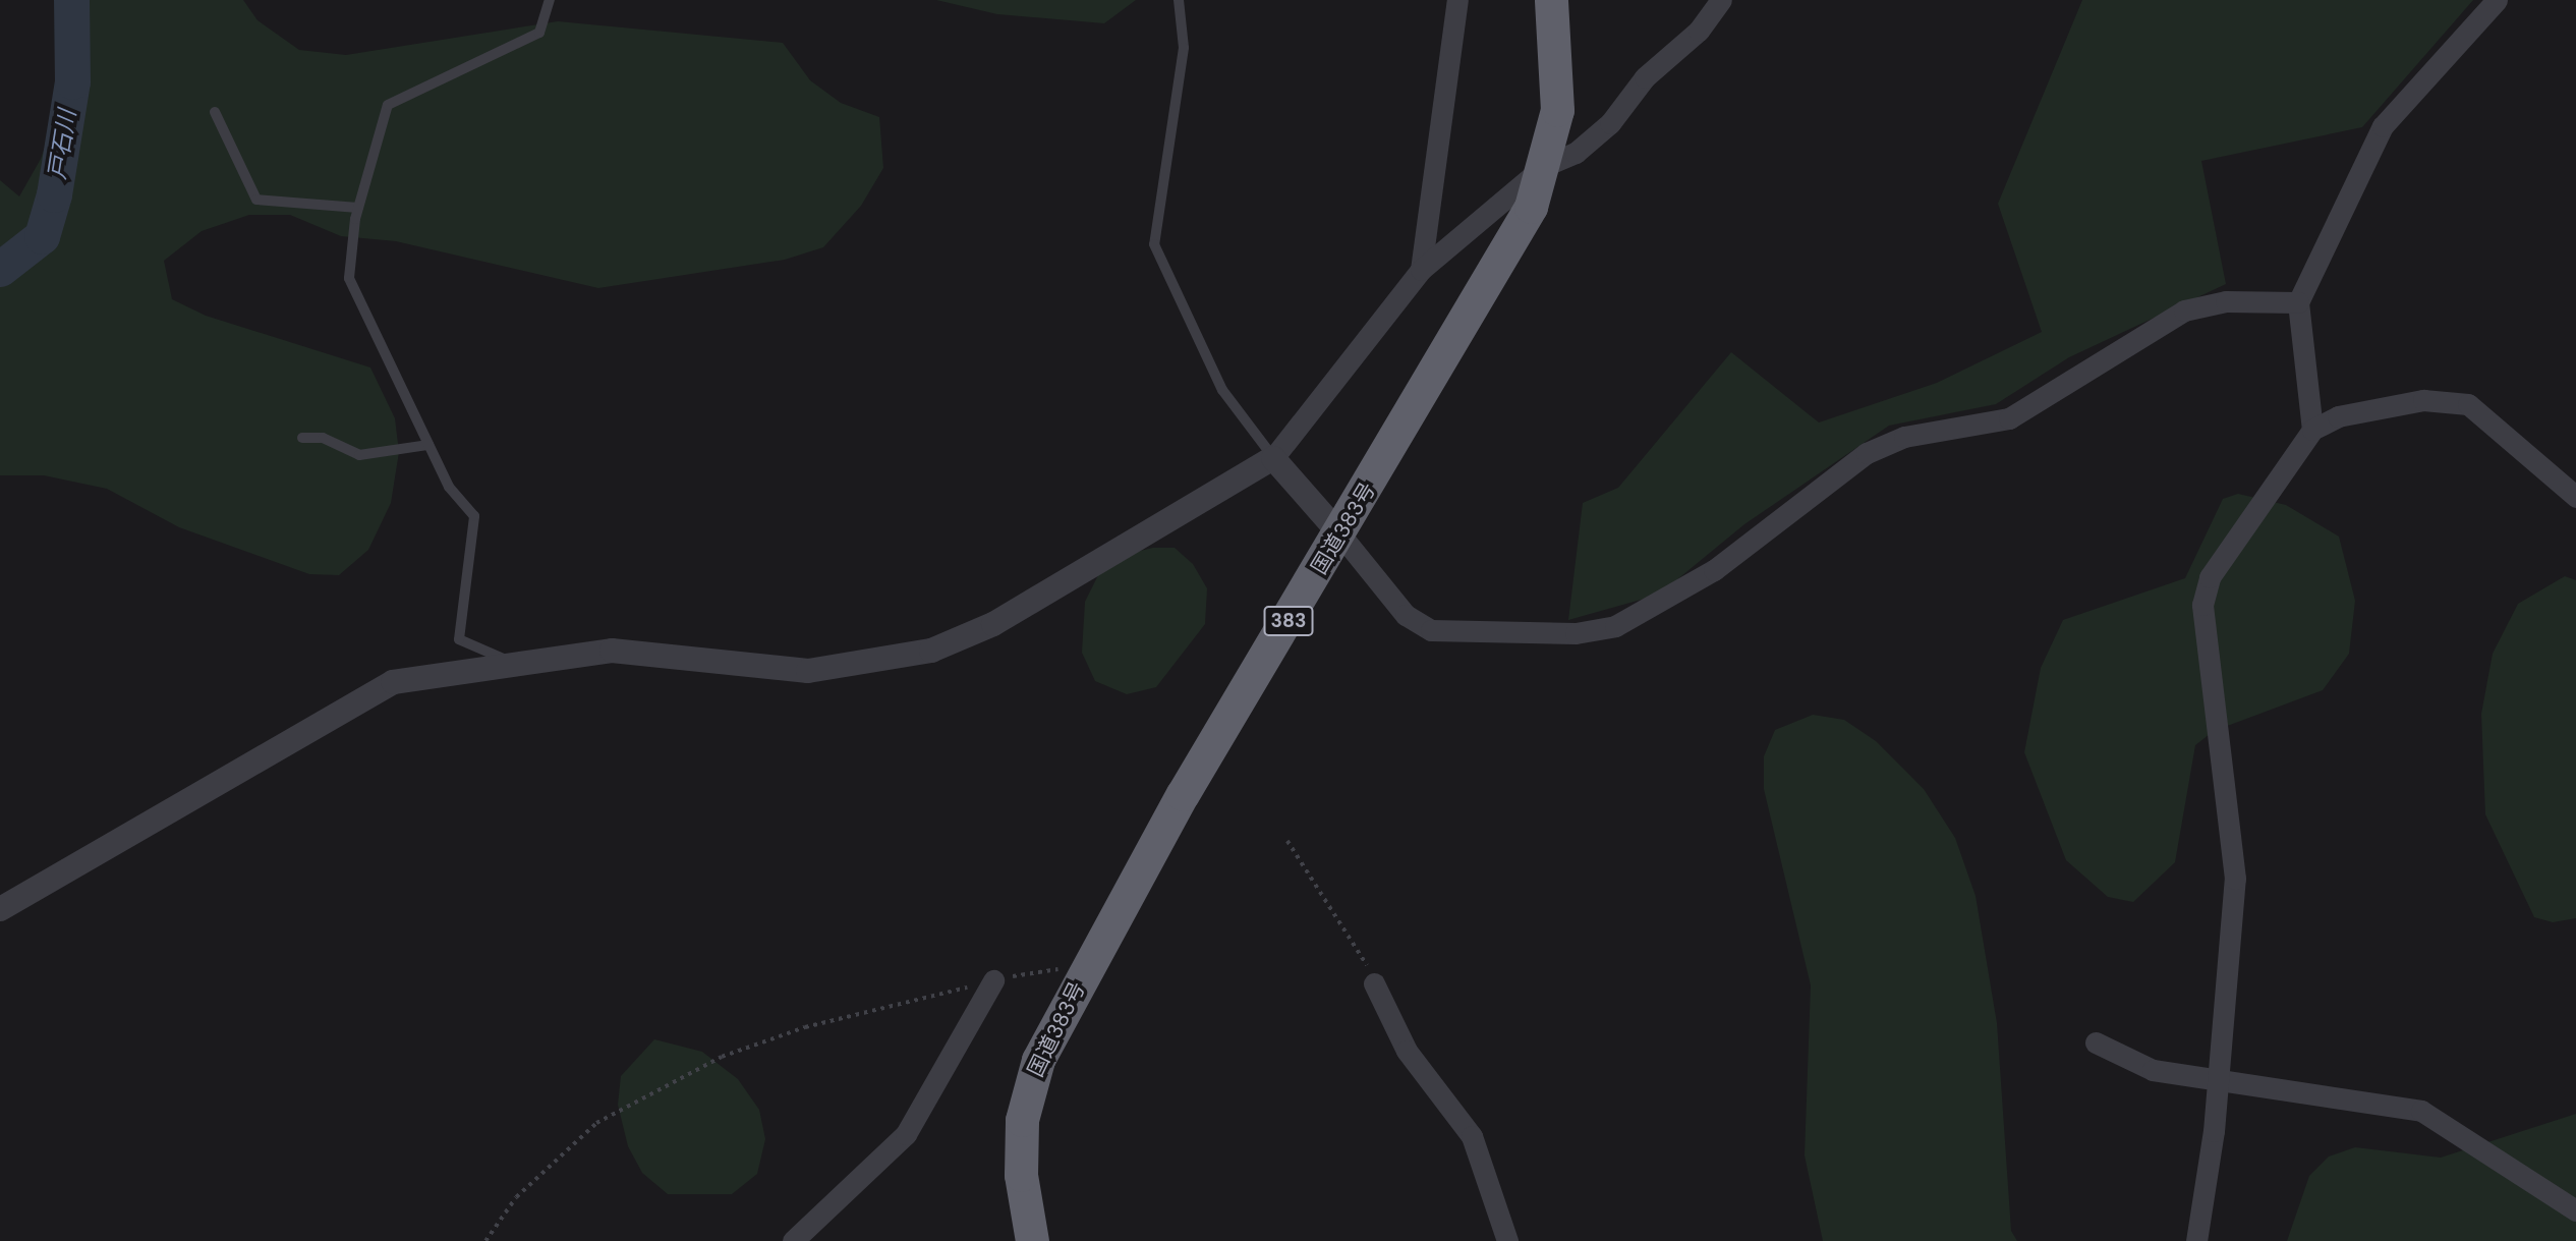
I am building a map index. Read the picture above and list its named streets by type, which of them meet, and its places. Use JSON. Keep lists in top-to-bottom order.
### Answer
{
  "streets": {
    "highway": ["国道383号", "383"]
  },
  "water": ["戸石川"]
}
